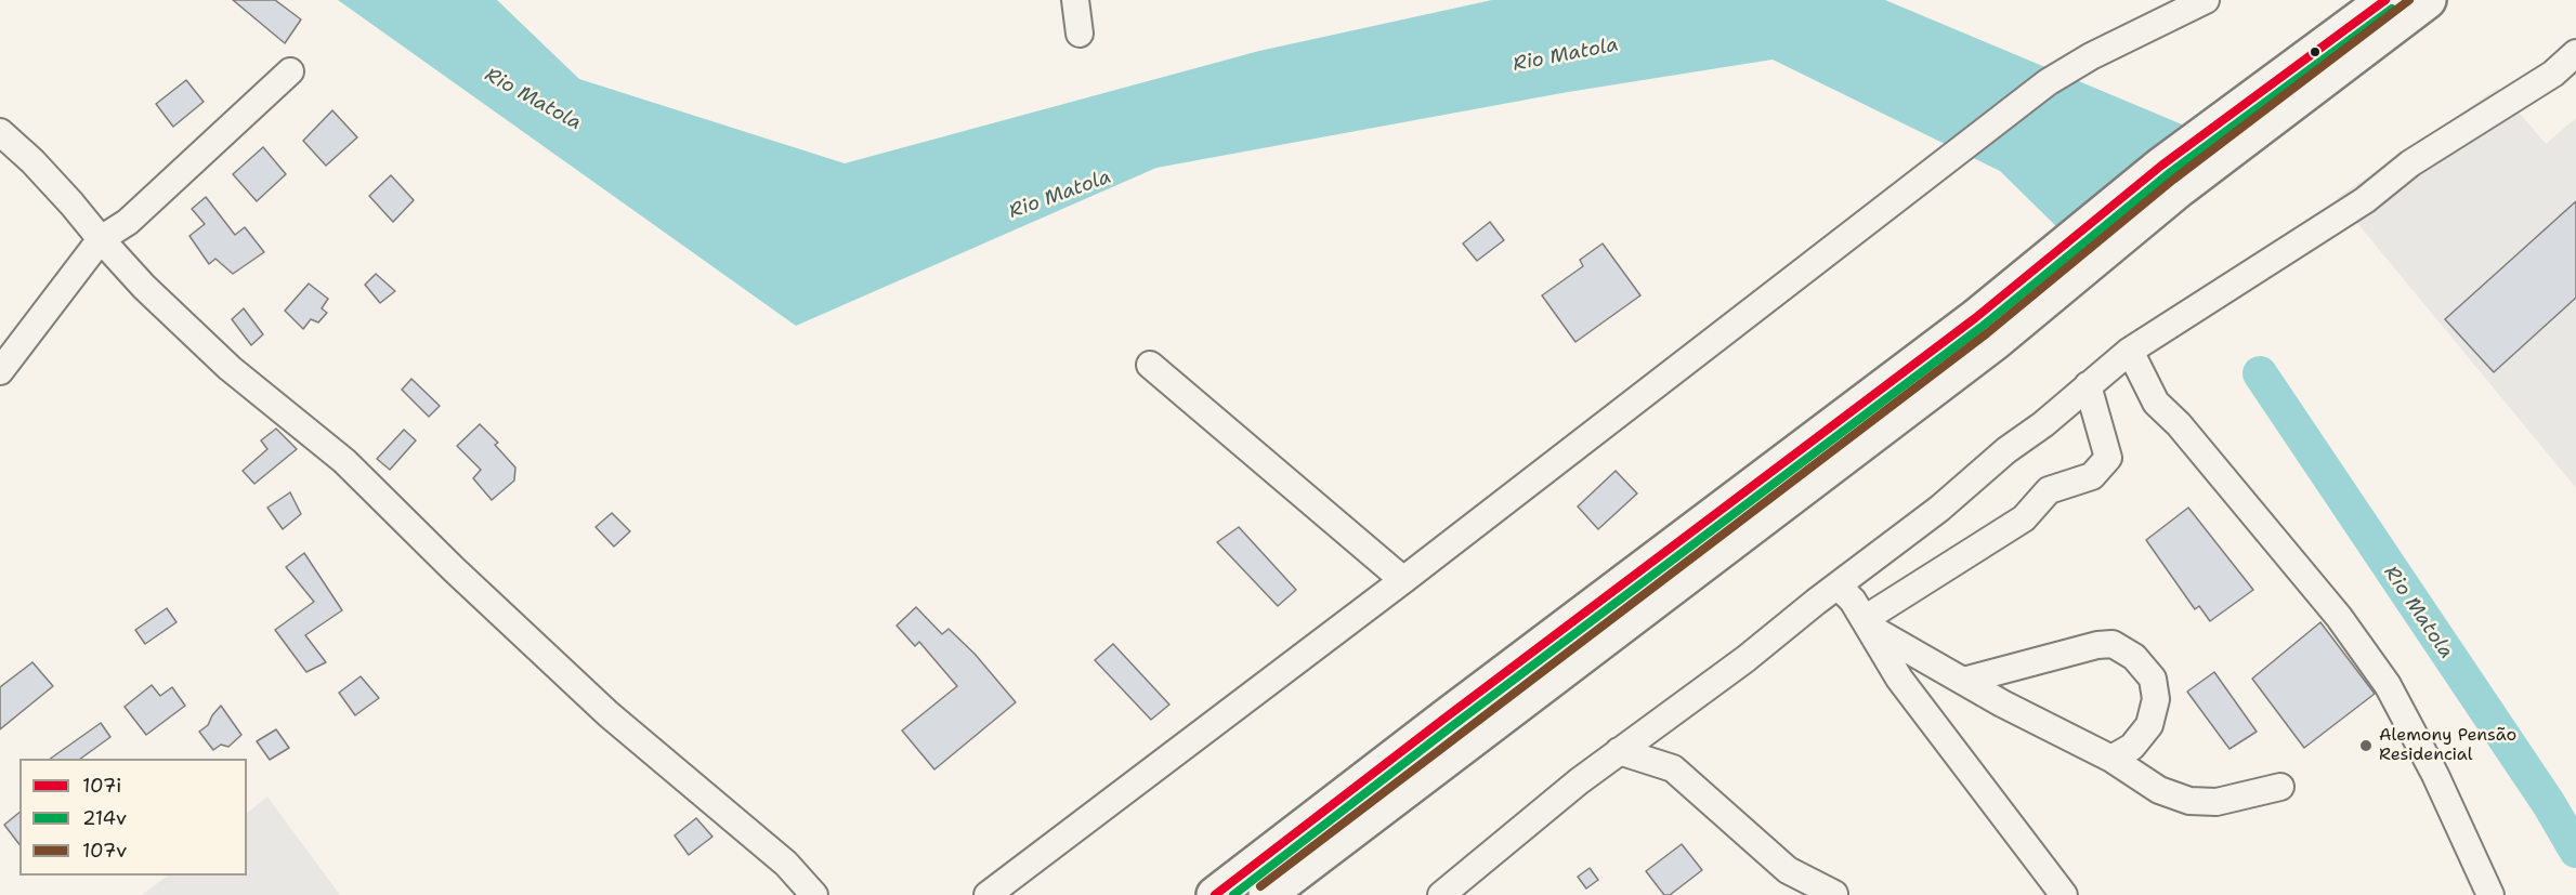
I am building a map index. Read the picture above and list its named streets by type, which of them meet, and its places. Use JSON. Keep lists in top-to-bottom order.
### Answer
{
  "water": ["Rio Matola"],
  "places": ["Alemony Pensão Residencial"],
  "lines": ["transit line 107i", "transit line 107v", "transit line 214v"],
  "legend": ["107i", "214v", "107v"]
}
